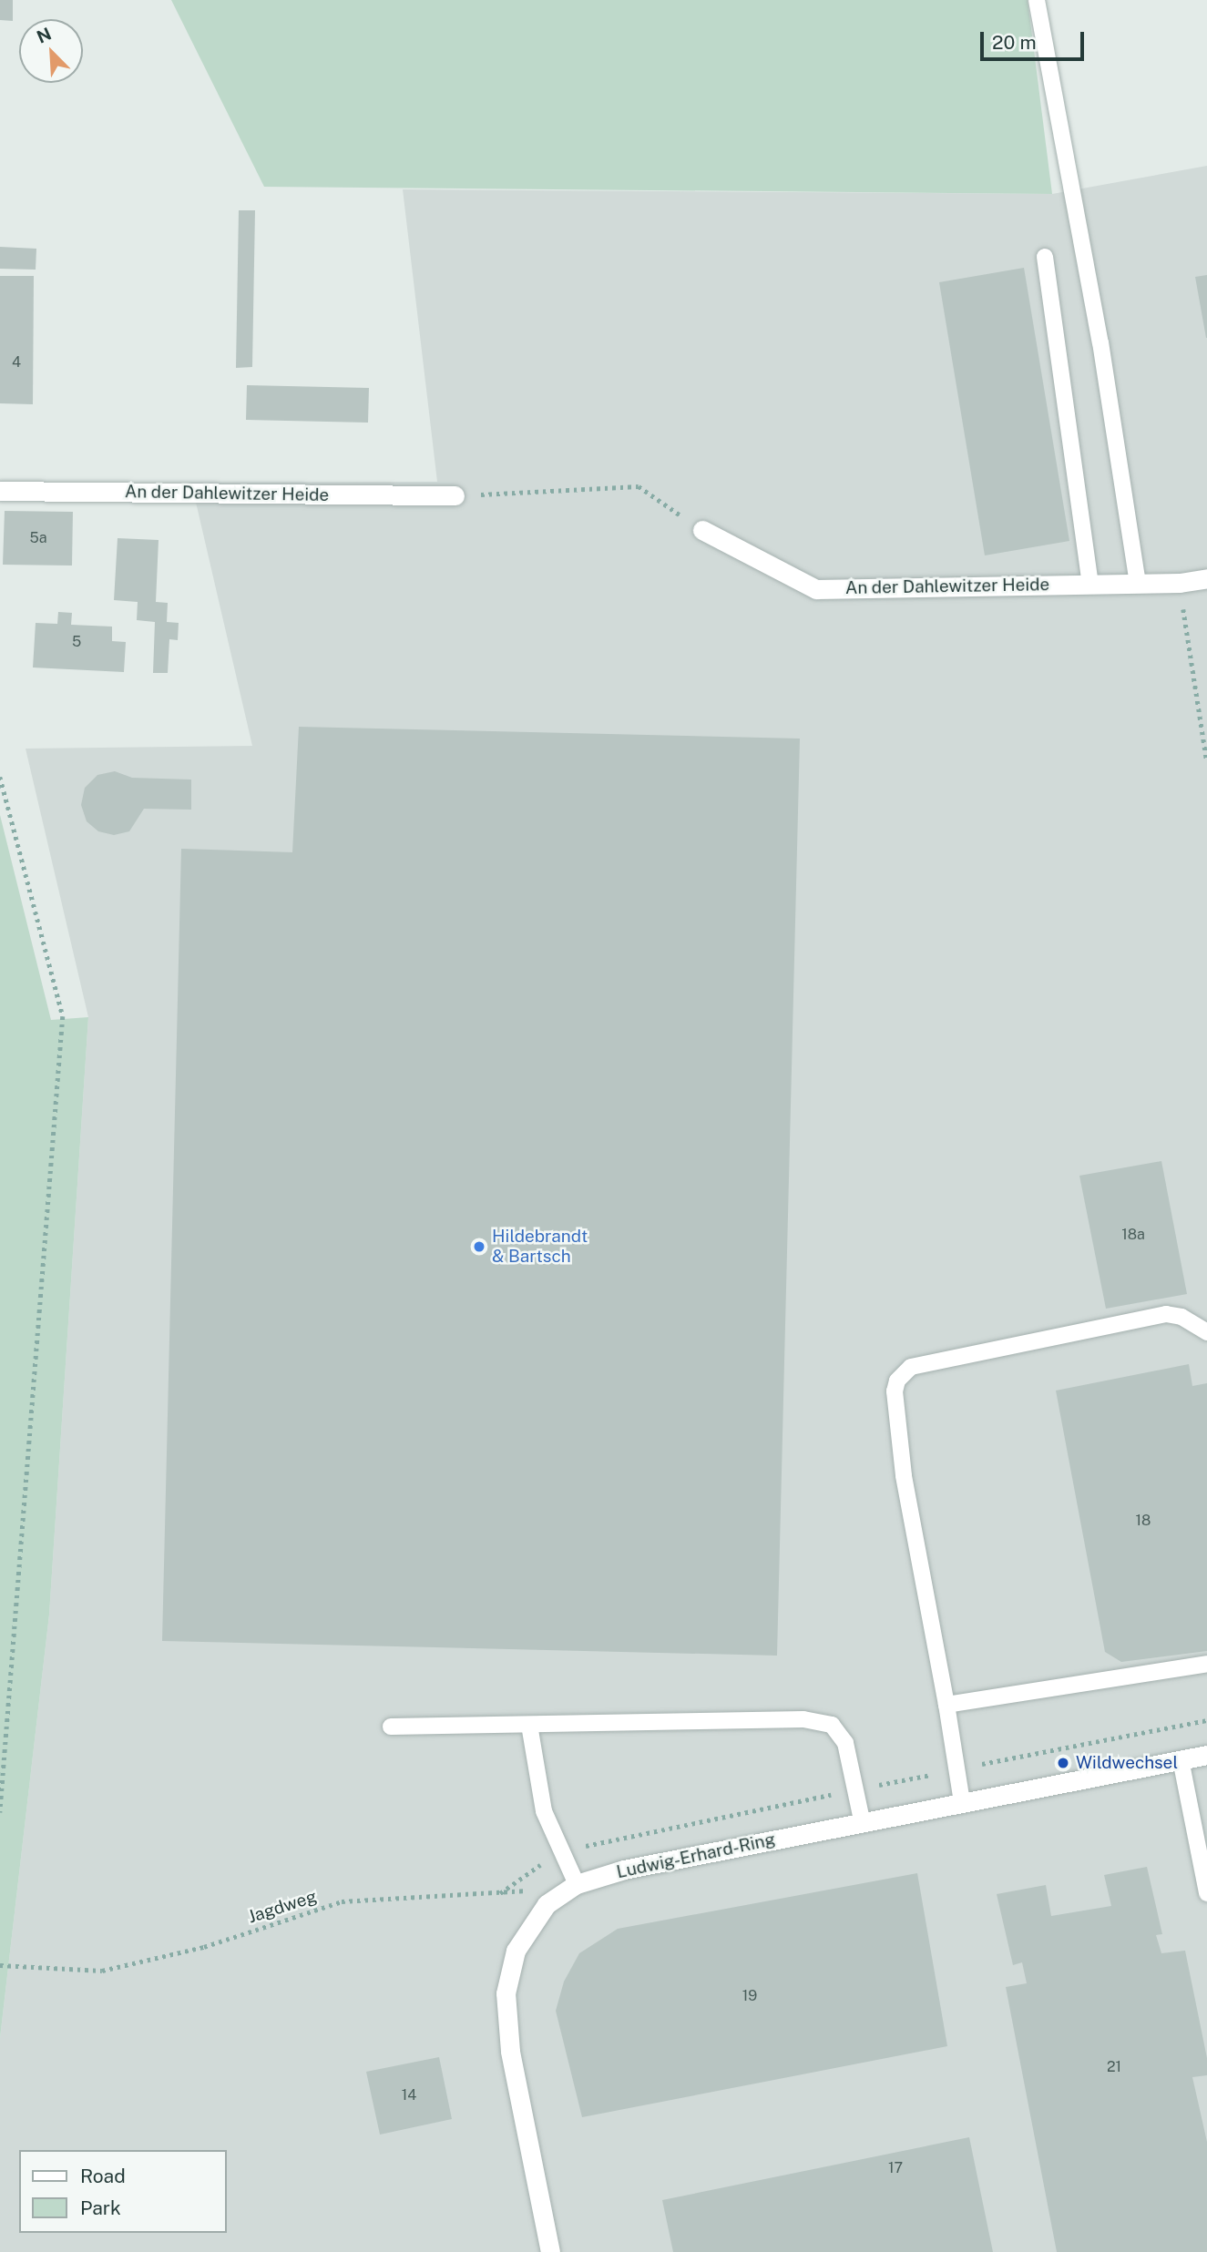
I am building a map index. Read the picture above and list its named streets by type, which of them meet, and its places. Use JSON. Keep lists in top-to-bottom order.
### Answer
{
  "streets": {
    "street": ["An der Dahlewitzer Heide", "Ludwig-Erhard-Ring"],
    "path": ["Jagdweg"]
  },
  "crossings": [
    ["Ludwig-Erhard-Ring", "Jagdweg"]
  ],
  "places": ["Hildebrandt & Bartsch", "Wildwechsel"],
  "house_numbers": [
    "4",
    "5a",
    "5",
    "18a",
    "18",
    "19",
    "21",
    "14",
    "17"
  ],
  "legend": ["Road", "Park"],
  "scale_bar": "20 m",
  "north": "top left"
}
